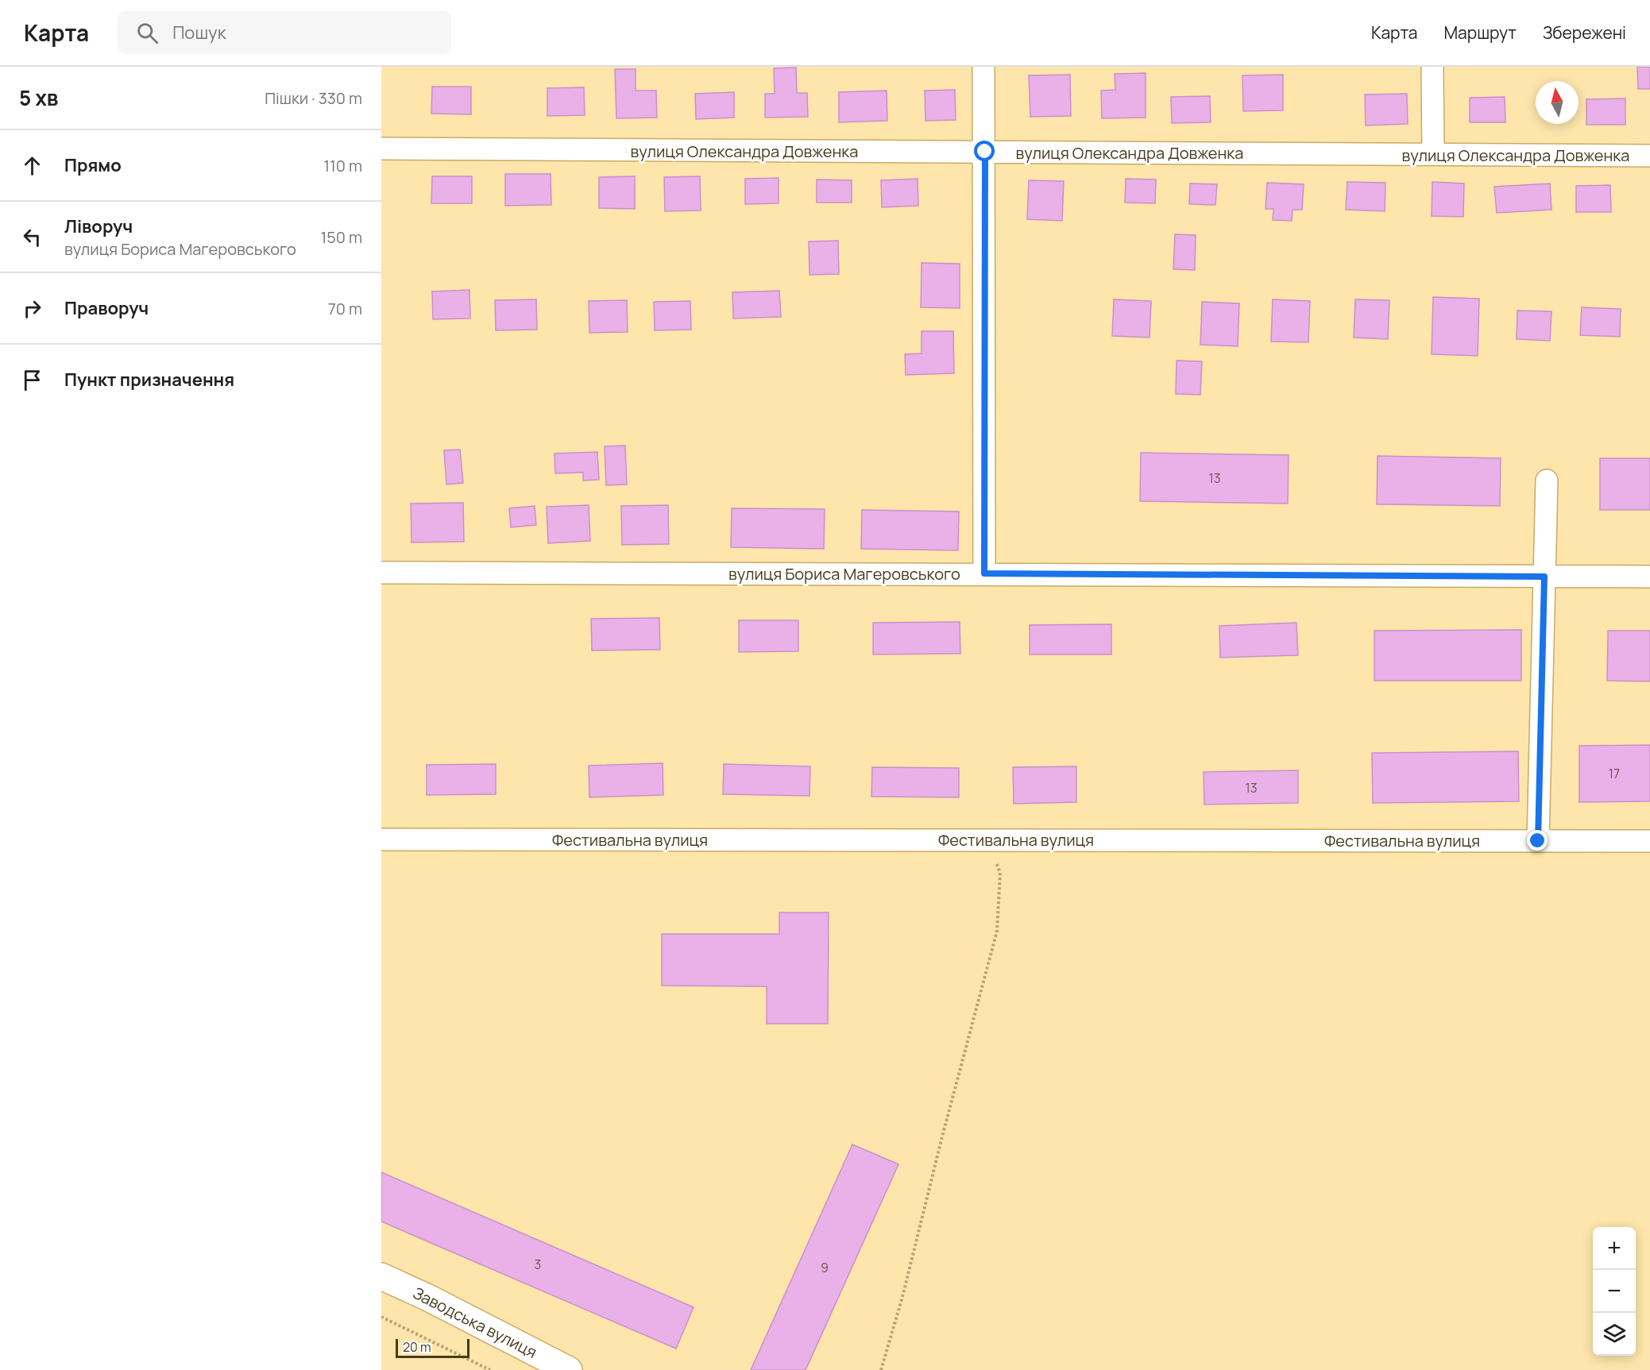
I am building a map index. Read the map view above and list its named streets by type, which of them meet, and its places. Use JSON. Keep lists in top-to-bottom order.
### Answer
{
  "streets": {
    "street": [
      "вулиця Олександра Довженка",
      "вулиця Бориса Магеровського",
      "Фестивальна вулиця",
      "Заводська вулиця"
    ]
  },
  "house_numbers": [
    "13",
    "17",
    "13",
    "3",
    "9"
  ],
  "scale_bar": "20 m",
  "north": "top",
  "page": {
    "header": "Карта",
    "search": "Пошук",
    "nav": ["Карта", "Маршрут", "Збережені"],
    "heading": ["5 хв", "Пішки · 330 m"],
    "list": [
      ["Прямо", "110 m"],
      ["Ліворуч", "вулиця Бориса Магеровського", "150 m"],
      ["Праворуч", "70 m"],
      "Пункт призначення"
    ],
    "map_buttons": ["+", "−"],
    "scale": "20 m"
  }
}
